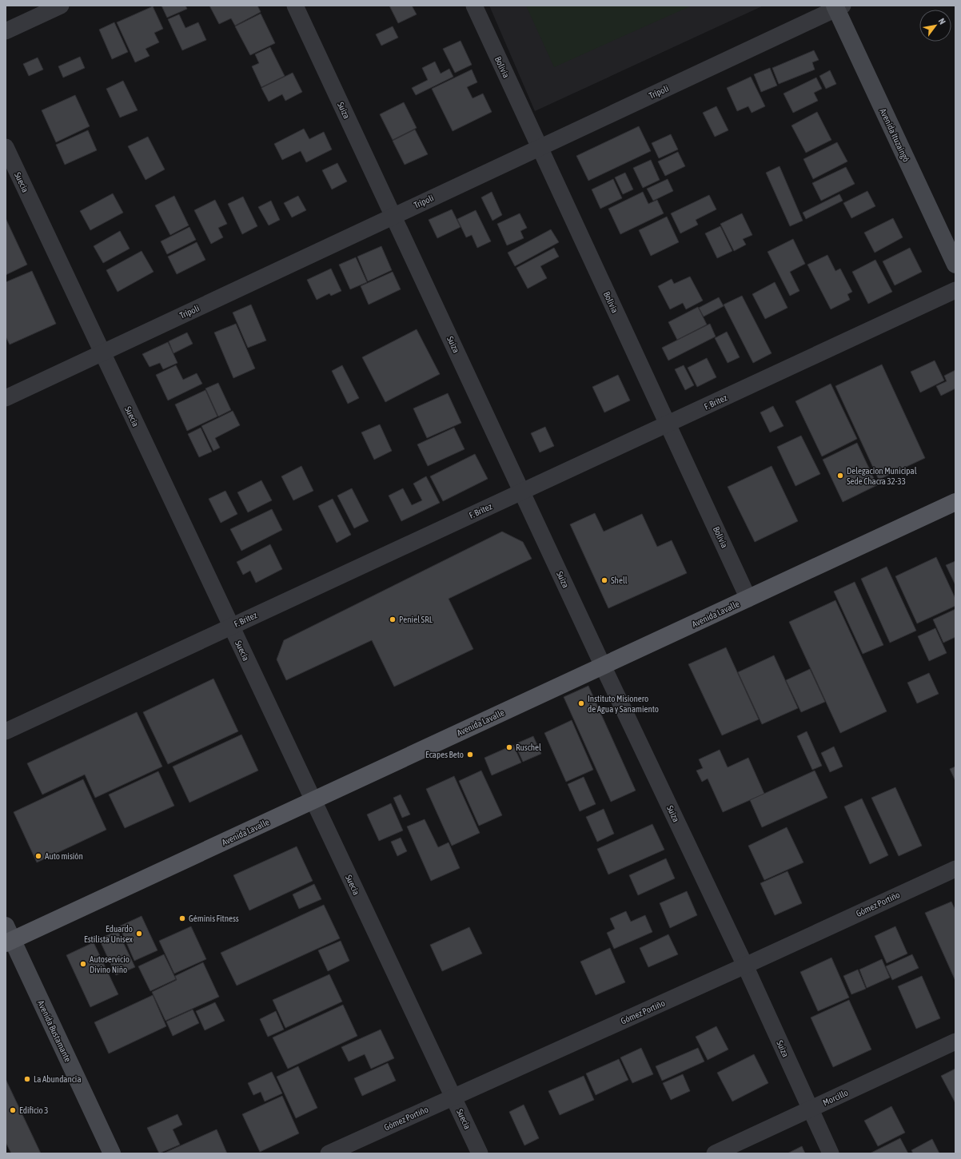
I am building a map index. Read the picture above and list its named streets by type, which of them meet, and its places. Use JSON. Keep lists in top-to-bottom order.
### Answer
{
  "streets": {
    "main road": ["Avenida Ituzaingó", "Avenida Lavalle", "Avenida Bustamante"],
    "street": [
      "Bolivia",
      "Trípoli",
      "Suiza",
      "Suecia",
      "F. Britez",
      "Gómez Portiño",
      "Morcillo"
    ]
  },
  "crossings": [
    ["Bolivia", "Trípoli"],
    ["Bolivia", "F. Britez"],
    ["Bolivia", "Avenida Lavalle"],
    ["Trípoli", "Suiza"],
    ["Trípoli", "Avenida Ituzaingó"],
    ["Trípoli", "Suecia"],
    ["Suiza", "F. Britez"],
    ["Suiza", "Avenida Lavalle"],
    ["Suiza", "Gómez Portiño"],
    ["Suiza", "Morcillo"],
    ["Suecia", "F. Britez"],
    ["Suecia", "Avenida Lavalle"],
    ["Suecia", "Gómez Portiño"],
    ["Avenida Lavalle", "Avenida Bustamante"]
  ],
  "places": [
    "Delegacion Municipal Sede Chacra 32-33",
    "Shell",
    "Peniel SRL",
    "Instituto Misionero de Agua y Sanamiento",
    "Ruschel",
    "Ecapes Beto",
    "Auto misión",
    "Géminis Fitness",
    "Eduardo Estilista Unisex",
    "Autoservicio Divino Niño",
    "La Abundancia",
    "Edificio 3"
  ],
  "north": "top right"
}
